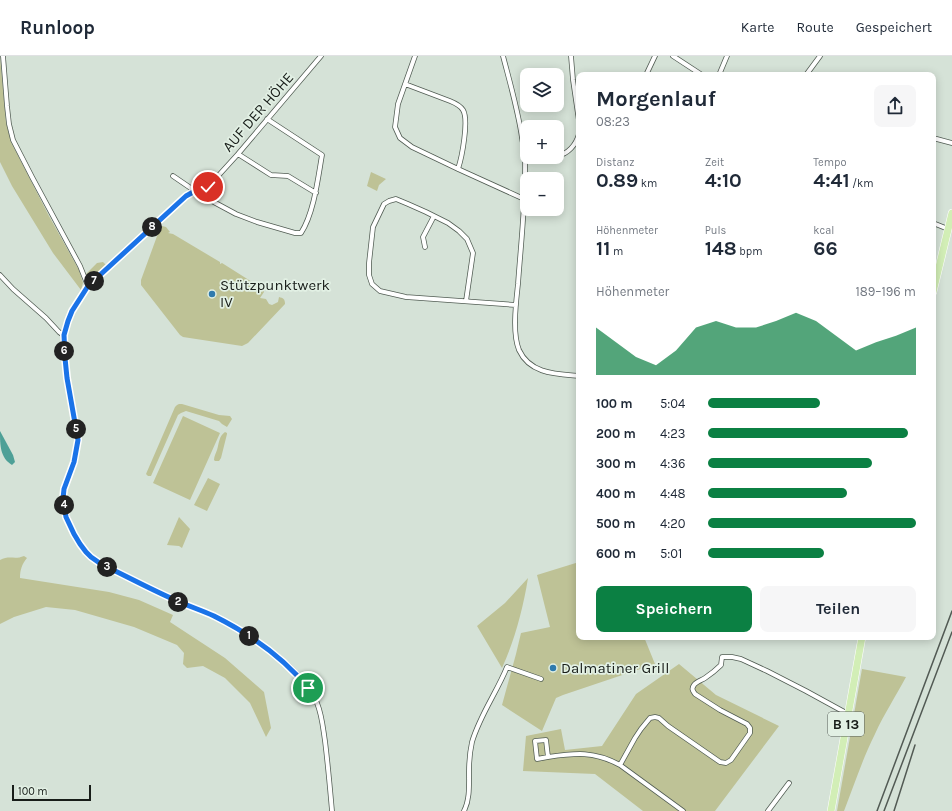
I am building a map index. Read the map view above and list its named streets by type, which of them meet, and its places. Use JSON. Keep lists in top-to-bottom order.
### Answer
{
  "streets": {
    "main road": ["B 13"],
    "street": ["AUF DER HÖHE"]
  },
  "places": ["Stützpunktwerk IV", "Dalmatiner Grill"],
  "scale_bar": "100 m",
  "page": {
    "header": "Runloop",
    "nav": ["Karte", "Route", "Gespeichert"],
    "map_buttons": ["+", "−"],
    "heading": ["Morgenlauf", "08:23"],
    "stats": [
      ["Distanz", "0.89 km"],
      ["Zeit", "4:10"],
      ["Tempo", "4:41 /km"],
      ["Höhenmeter", "11 m"],
      ["Puls", "148 bpm"],
      ["kcal", "66"]
    ],
    "pins": [
      "8",
      "7",
      "6",
      "5",
      "4",
      "3",
      "2",
      "1"
    ],
    "chart": ["Höhenmeter", "189–196 m"],
    "list": [
      {
        "name": "100 m",
        "note": "5:04"
      },
      {
        "name": "200 m",
        "note": "4:23"
      },
      {
        "name": "300 m",
        "note": "4:36"
      },
      {
        "name": "400 m",
        "note": "4:48"
      },
      {
        "name": "500 m",
        "note": "4:20"
      },
      {
        "name": "600 m",
        "note": "5:01"
      }
    ],
    "buttons": ["Speichern", "Teilen"],
    "scale": "100 m"
  }
}
